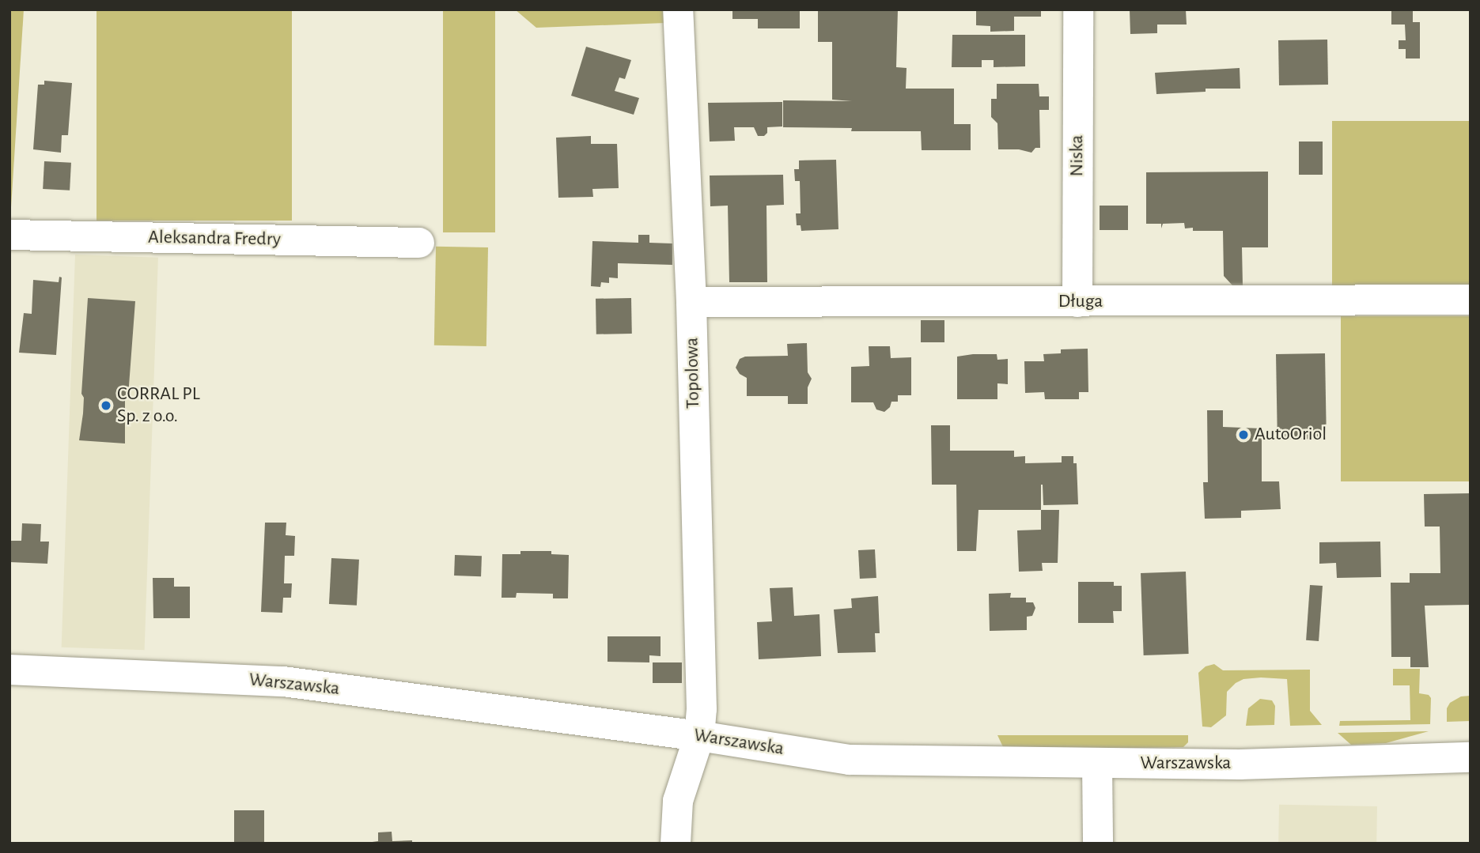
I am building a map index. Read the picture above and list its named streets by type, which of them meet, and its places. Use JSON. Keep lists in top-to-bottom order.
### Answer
{
  "streets": {
    "street": [
      "Niska",
      "Aleksandra Fredry",
      "Długa",
      "Topolowa",
      "Warszawska"
    ]
  },
  "crossings": [
    ["Niska", "Długa"],
    ["Długa", "Topolowa"],
    ["Topolowa", "Warszawska"]
  ],
  "places": ["CORRAL PL Sp. z o.o.", "AutoOriol"]
}
